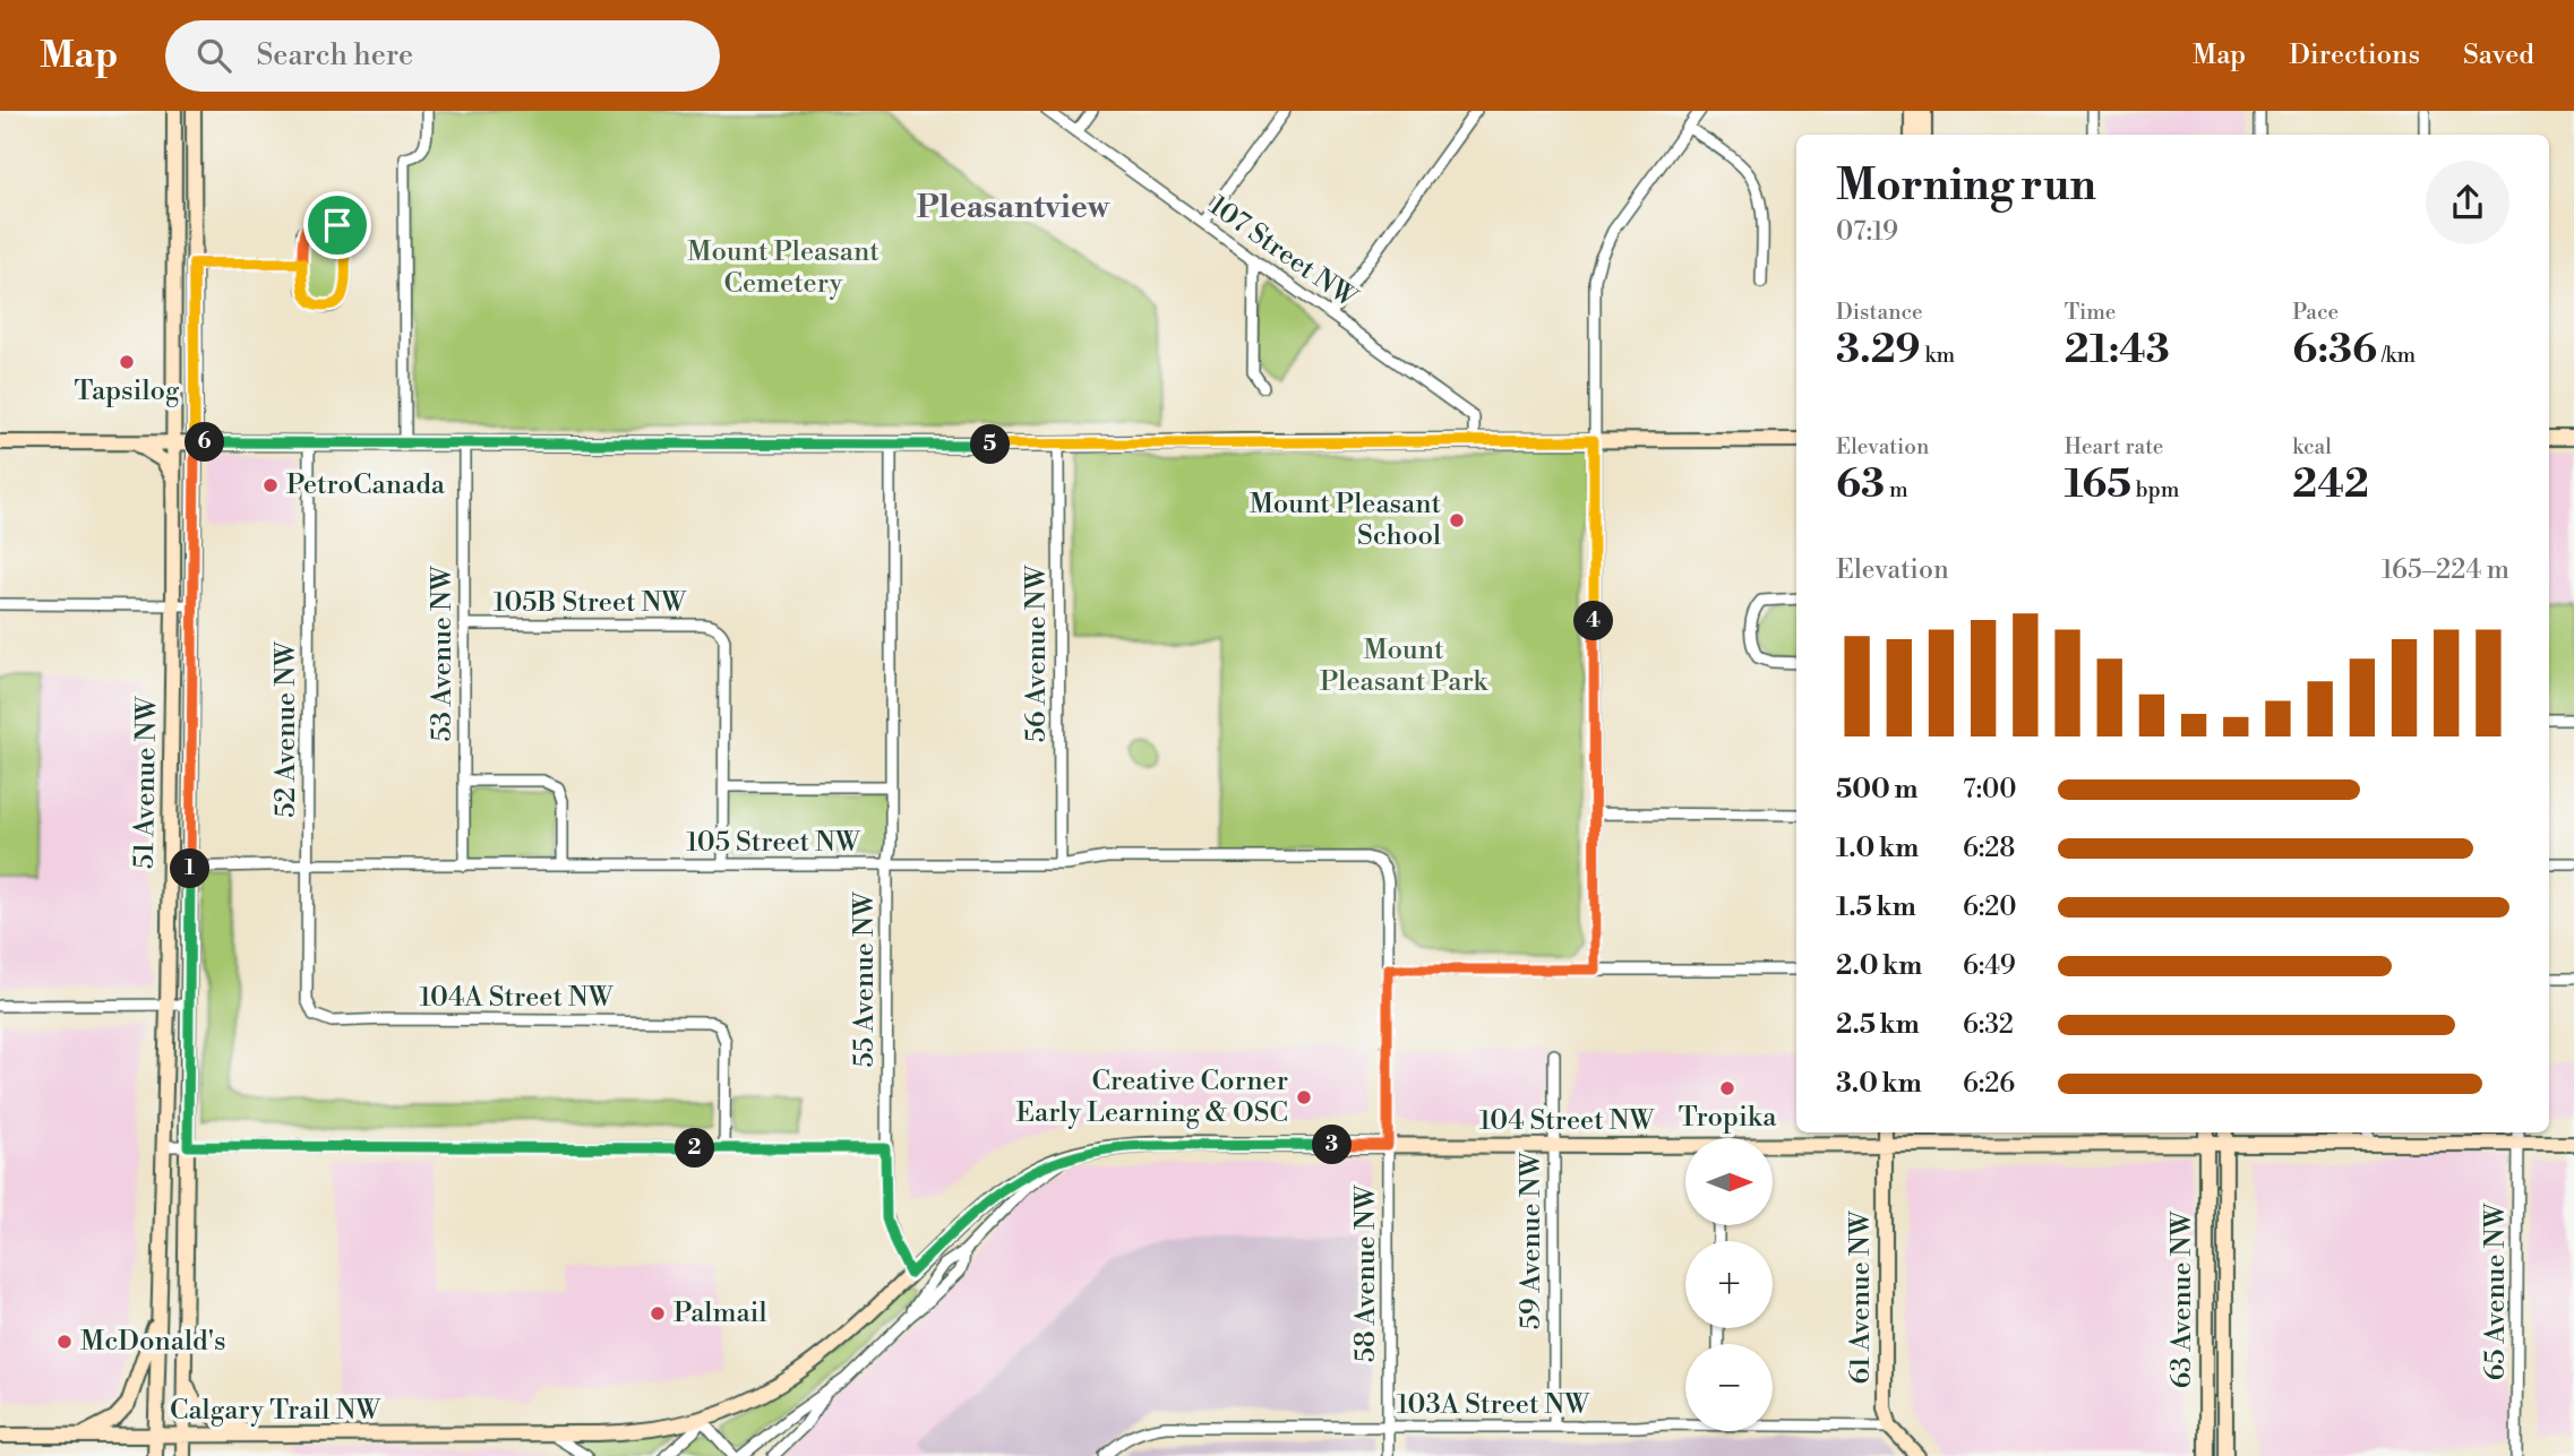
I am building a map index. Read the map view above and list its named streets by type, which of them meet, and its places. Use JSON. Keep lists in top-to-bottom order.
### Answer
{
  "streets": {
    "main road": [
      "51 Avenue NW",
      "104 Street NW",
      "61 Avenue NW",
      "63 Avenue NW",
      "Calgary Trail NW"
    ],
    "street": [
      "107 Street NW",
      "105B Street NW",
      "53 Avenue NW",
      "56 Avenue NW",
      "52 Avenue NW",
      "105 Street NW",
      "55 Avenue NW",
      "104A Street NW",
      "59 Avenue NW",
      "58 Avenue NW",
      "65 Avenue NW",
      "103A Street NW"
    ]
  },
  "crossings": [
    ["105B Street NW", "53 Avenue NW"],
    ["53 Avenue NW", "105 Street NW"],
    ["56 Avenue NW", "105 Street NW"],
    ["52 Avenue NW", "105 Street NW"],
    ["52 Avenue NW", "104A Street NW"],
    ["51 Avenue NW", "105 Street NW"],
    ["51 Avenue NW", "Calgary Trail NW"],
    ["105 Street NW", "55 Avenue NW"],
    ["105 Street NW", "58 Avenue NW"],
    ["55 Avenue NW", "Calgary Trail NW"],
    ["104 Street NW", "59 Avenue NW"],
    ["104 Street NW", "58 Avenue NW"],
    ["104 Street NW", "65 Avenue NW"],
    ["104 Street NW", "61 Avenue NW"],
    ["104 Street NW", "63 Avenue NW"],
    ["104 Street NW", "Calgary Trail NW"],
    ["59 Avenue NW", "103A Street NW"],
    ["58 Avenue NW", "103A Street NW"],
    ["61 Avenue NW", "103A Street NW"]
  ],
  "districts": ["Pleasantview"],
  "parks": ["Mount Pleasant Cemetery", "Mount Pleasant Park"],
  "places": [
    "Tapsilog",
    "PetroCanada",
    "Mount Pleasant School",
    "Tropika",
    "Creative Corner Early Learning & OSC",
    "Palmail",
    "McDonald's"
  ],
  "north": "right",
  "page": {
    "header": "Map",
    "search": "Search here",
    "nav": ["Map", "Directions", "Saved"],
    "heading": ["Morning run", "07:19"],
    "stats": [
      ["Distance", "3.29 km"],
      ["Time", "21:43"],
      ["Pace", "6:36 /km"],
      ["Elevation", "63 m"],
      ["Heart rate", "165 bpm"],
      ["kcal", "242"]
    ],
    "pins": [
      "6",
      "5",
      "4",
      "1",
      "3",
      "2"
    ],
    "chart": ["Elevation", "165–224 m"],
    "list": [
      {
        "name": "500 m",
        "note": "7:00"
      },
      {
        "name": "1.0 km",
        "note": "6:28"
      },
      {
        "name": "1.5 km",
        "note": "6:20"
      },
      {
        "name": "2.0 km",
        "note": "6:49"
      },
      {
        "name": "2.5 km",
        "note": "6:32"
      },
      {
        "name": "3.0 km",
        "note": "6:26"
      }
    ],
    "map_buttons": ["+", "−"]
  }
}
